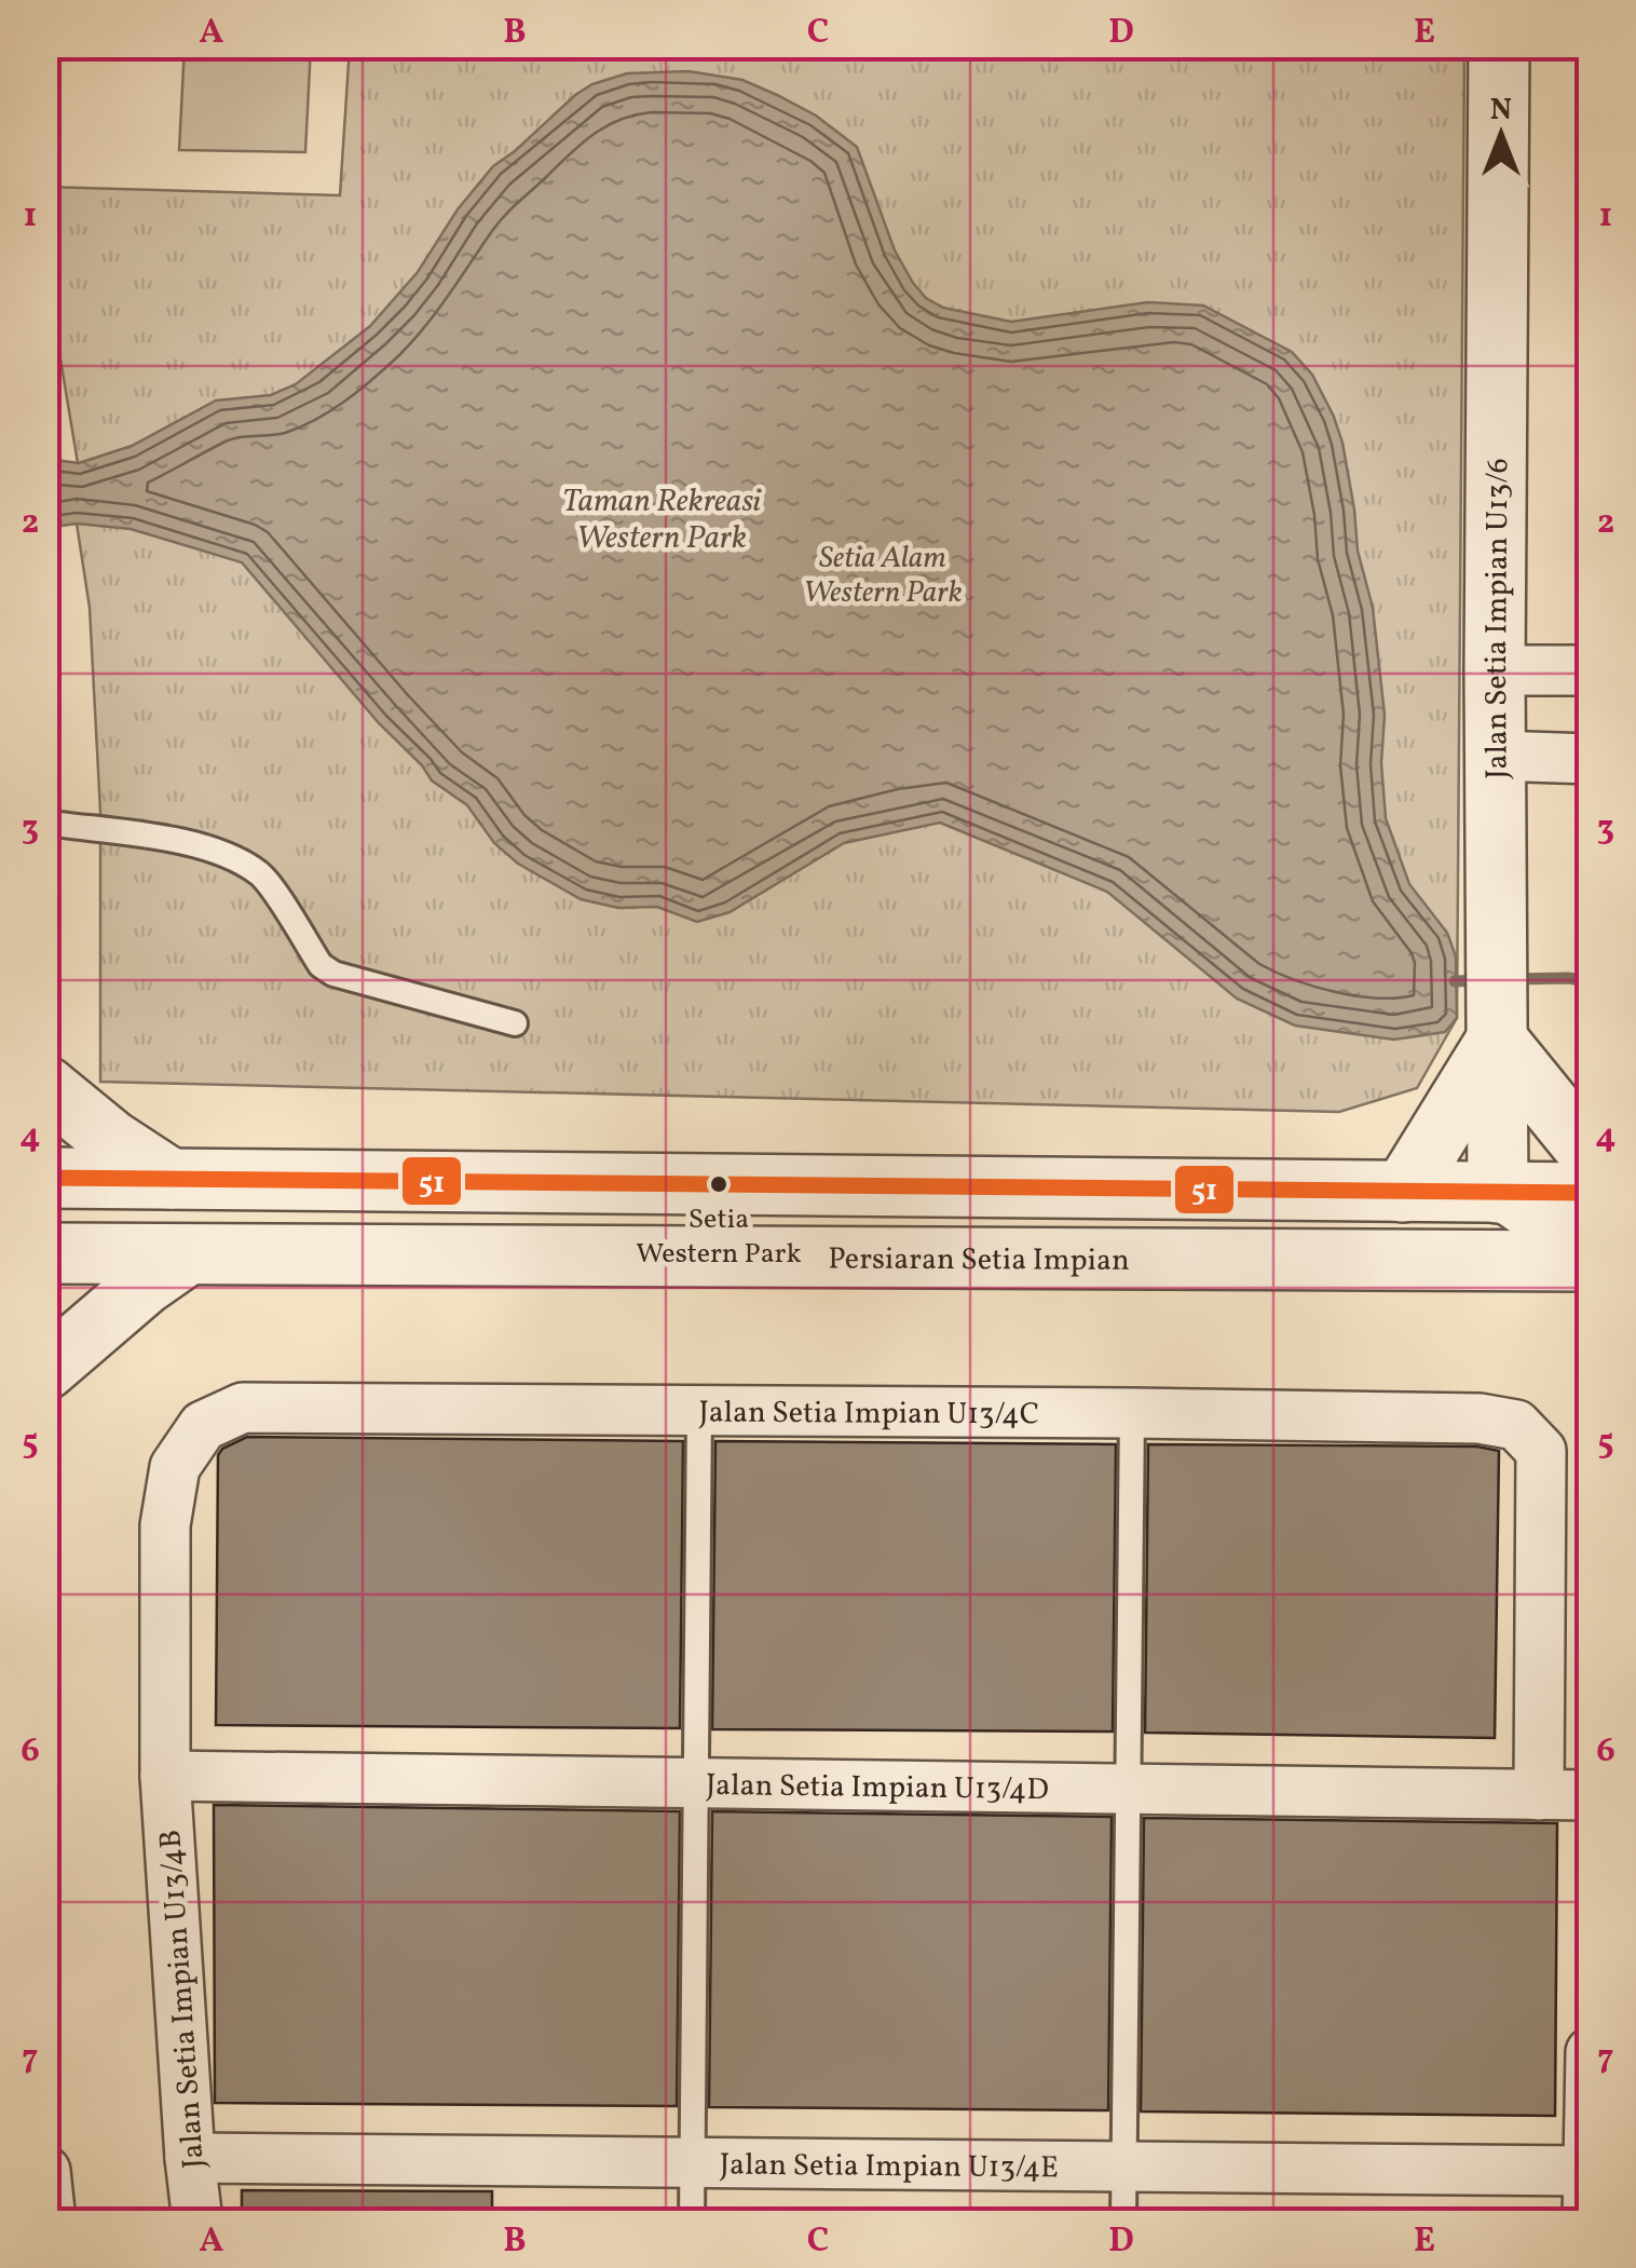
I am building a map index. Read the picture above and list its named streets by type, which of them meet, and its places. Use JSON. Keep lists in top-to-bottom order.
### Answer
{
  "streets": {
    "street": [
      "Jalan Setia Impian U13/6",
      "Persiaran Setia Impian",
      "Jalan Setia Impian U13/4C",
      "Jalan Setia Impian U13/4D",
      "Jalan Setia Impian U13/4B",
      "Jalan Setia Impian U13/4E"
    ]
  },
  "crossings": [
    ["Jalan Setia Impian U13/4C", "Jalan Setia Impian U13/4D"],
    ["Jalan Setia Impian U13/4C", "Jalan Setia Impian U13/4B"],
    ["Jalan Setia Impian U13/4D", "Jalan Setia Impian U13/4B"],
    ["Jalan Setia Impian U13/4B", "Jalan Setia Impian U13/4E"]
  ],
  "water": ["Taman Rekreasi Western Park"],
  "parks": ["Setia Alam Western Park"],
  "places": ["Setia Western Park"],
  "lines": ["transit line 51"],
  "north": "top",
  "grid": {
    "columns": [
      "A",
      "B",
      "C",
      "D",
      "E"
    ],
    "rows": [
      "1",
      "2",
      "3",
      "4",
      "5",
      "6",
      "7"
    ]
  }
}
